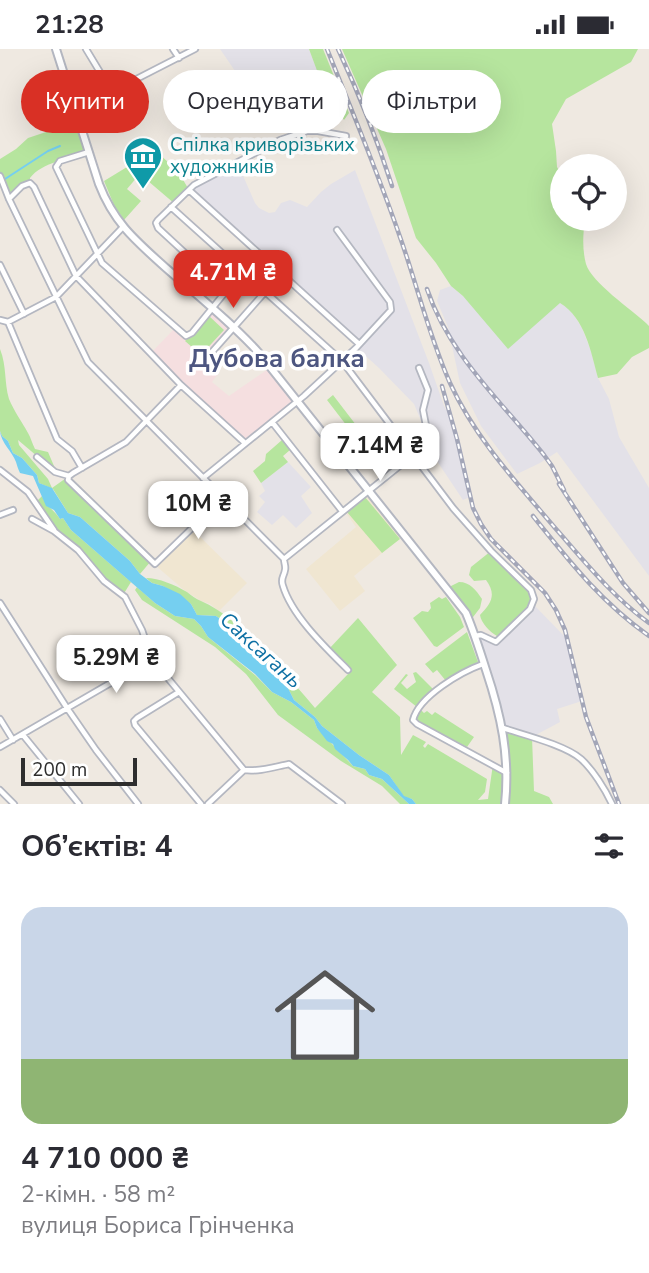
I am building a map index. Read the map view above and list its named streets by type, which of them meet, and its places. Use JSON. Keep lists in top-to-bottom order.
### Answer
{
  "districts": ["Дубова балка"],
  "water": ["Саксагань"],
  "places": {
    "museum": ["Спілка криворізьких художників"]
  },
  "scale_bar": "200 m",
  "page": {
    "status": "21:28",
    "chip": ["Купити", "Орендувати", "Фільтри"],
    "price": [
      "4.71M ₴",
      "7.14M ₴",
      "10M ₴",
      "5.29M ₴"
    ],
    "scale": "200 m",
    "heading": "Об’єктів: 4",
    "list": [
      {
        "name": "4 710 000 ₴",
        "note": "2-кімн. · 58 m² · вулиця Бориса Грінченка"
      }
    ]
  }
}
